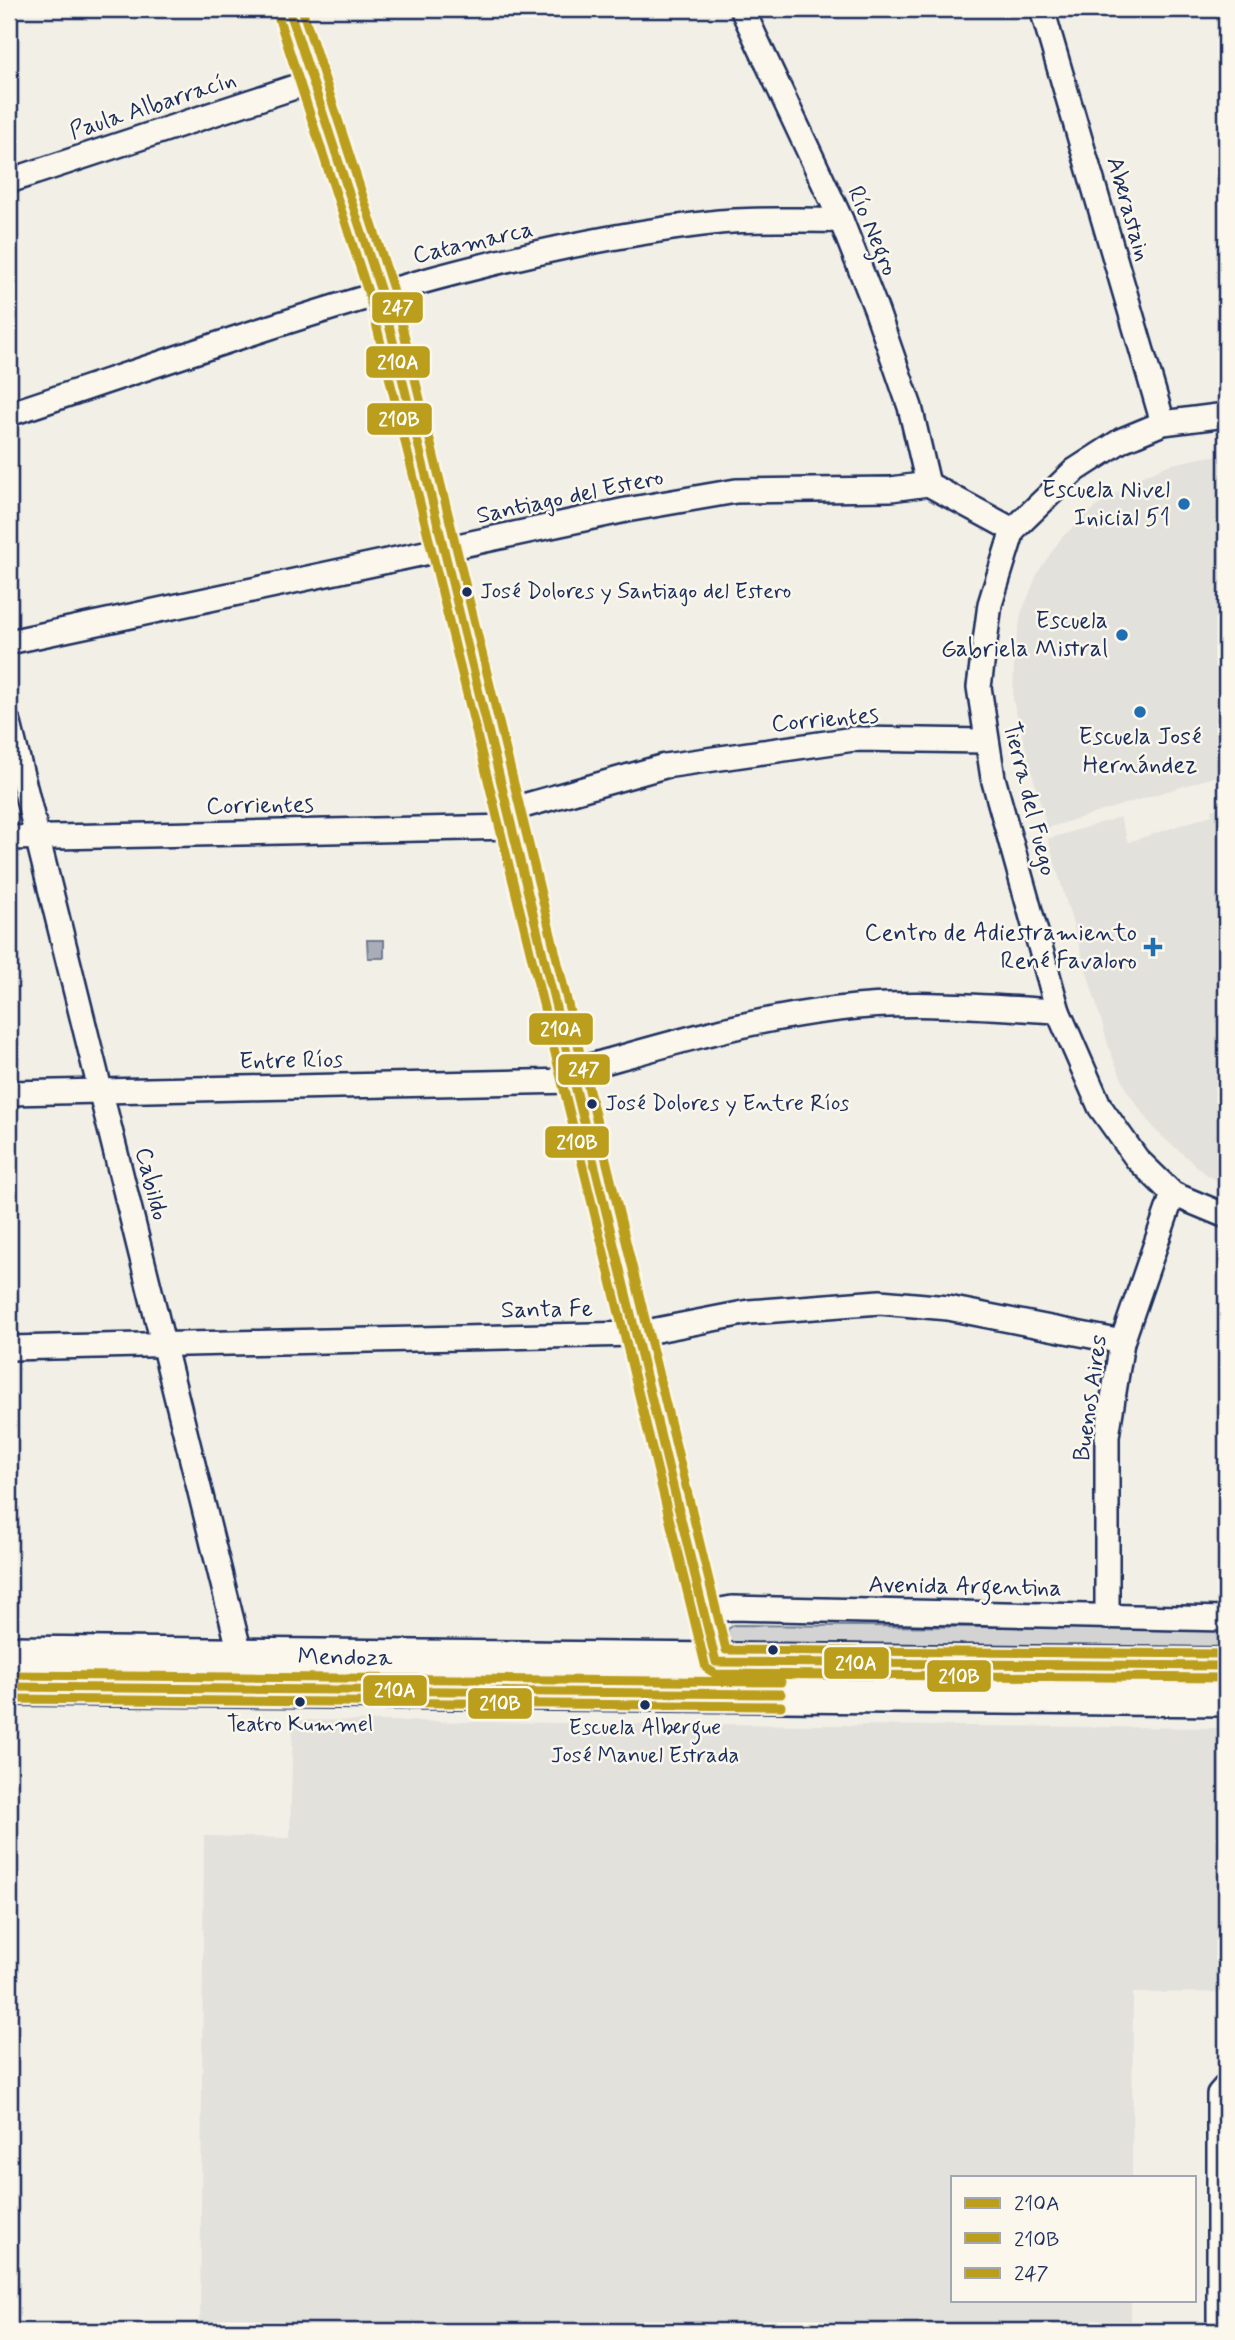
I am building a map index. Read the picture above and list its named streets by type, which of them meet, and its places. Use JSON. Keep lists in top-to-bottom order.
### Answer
{
  "streets": {
    "main road": ["Mendoza"],
    "street": [
      "Paula Albarracín",
      "Aberastain",
      "Río Negro",
      "Catamarca",
      "Santiago del Estero",
      "Corrientes",
      "Tierra del Fuego",
      "Entre Ríos",
      "Cabildo",
      "Santa Fe",
      "Buenos Aires",
      "Avenida Argentina"
    ]
  },
  "crossings": [
    ["Aberastain", "Tierra del Fuego"],
    ["Río Negro", "Catamarca"],
    ["Río Negro", "Santiago del Estero"],
    ["Corrientes", "Tierra del Fuego"],
    ["Corrientes", "Cabildo"],
    ["Tierra del Fuego", "Entre Ríos"],
    ["Tierra del Fuego", "Buenos Aires"],
    ["Entre Ríos", "Cabildo"],
    ["Cabildo", "Santa Fe"],
    ["Cabildo", "Mendoza"],
    ["Santa Fe", "Buenos Aires"],
    ["Buenos Aires", "Avenida Argentina"]
  ],
  "places": {
    "other": [
      "Escuela Nivel Inicial 51",
      "José Dolores y Santiago del Estero",
      "Escuela Gabriela Mistral",
      "Escuela José Hernández",
      "José Dolores y Entre Ríos",
      "Teatro Kummel",
      "Escuela Albergue José Manuel Estrada"
    ],
    "health": ["Centro de Adiestramiento René Favaloro"]
  },
  "lines": ["transit line 210A", "transit line 247", "transit line 210B"],
  "legend": ["210A", "210B", "247"]
}
